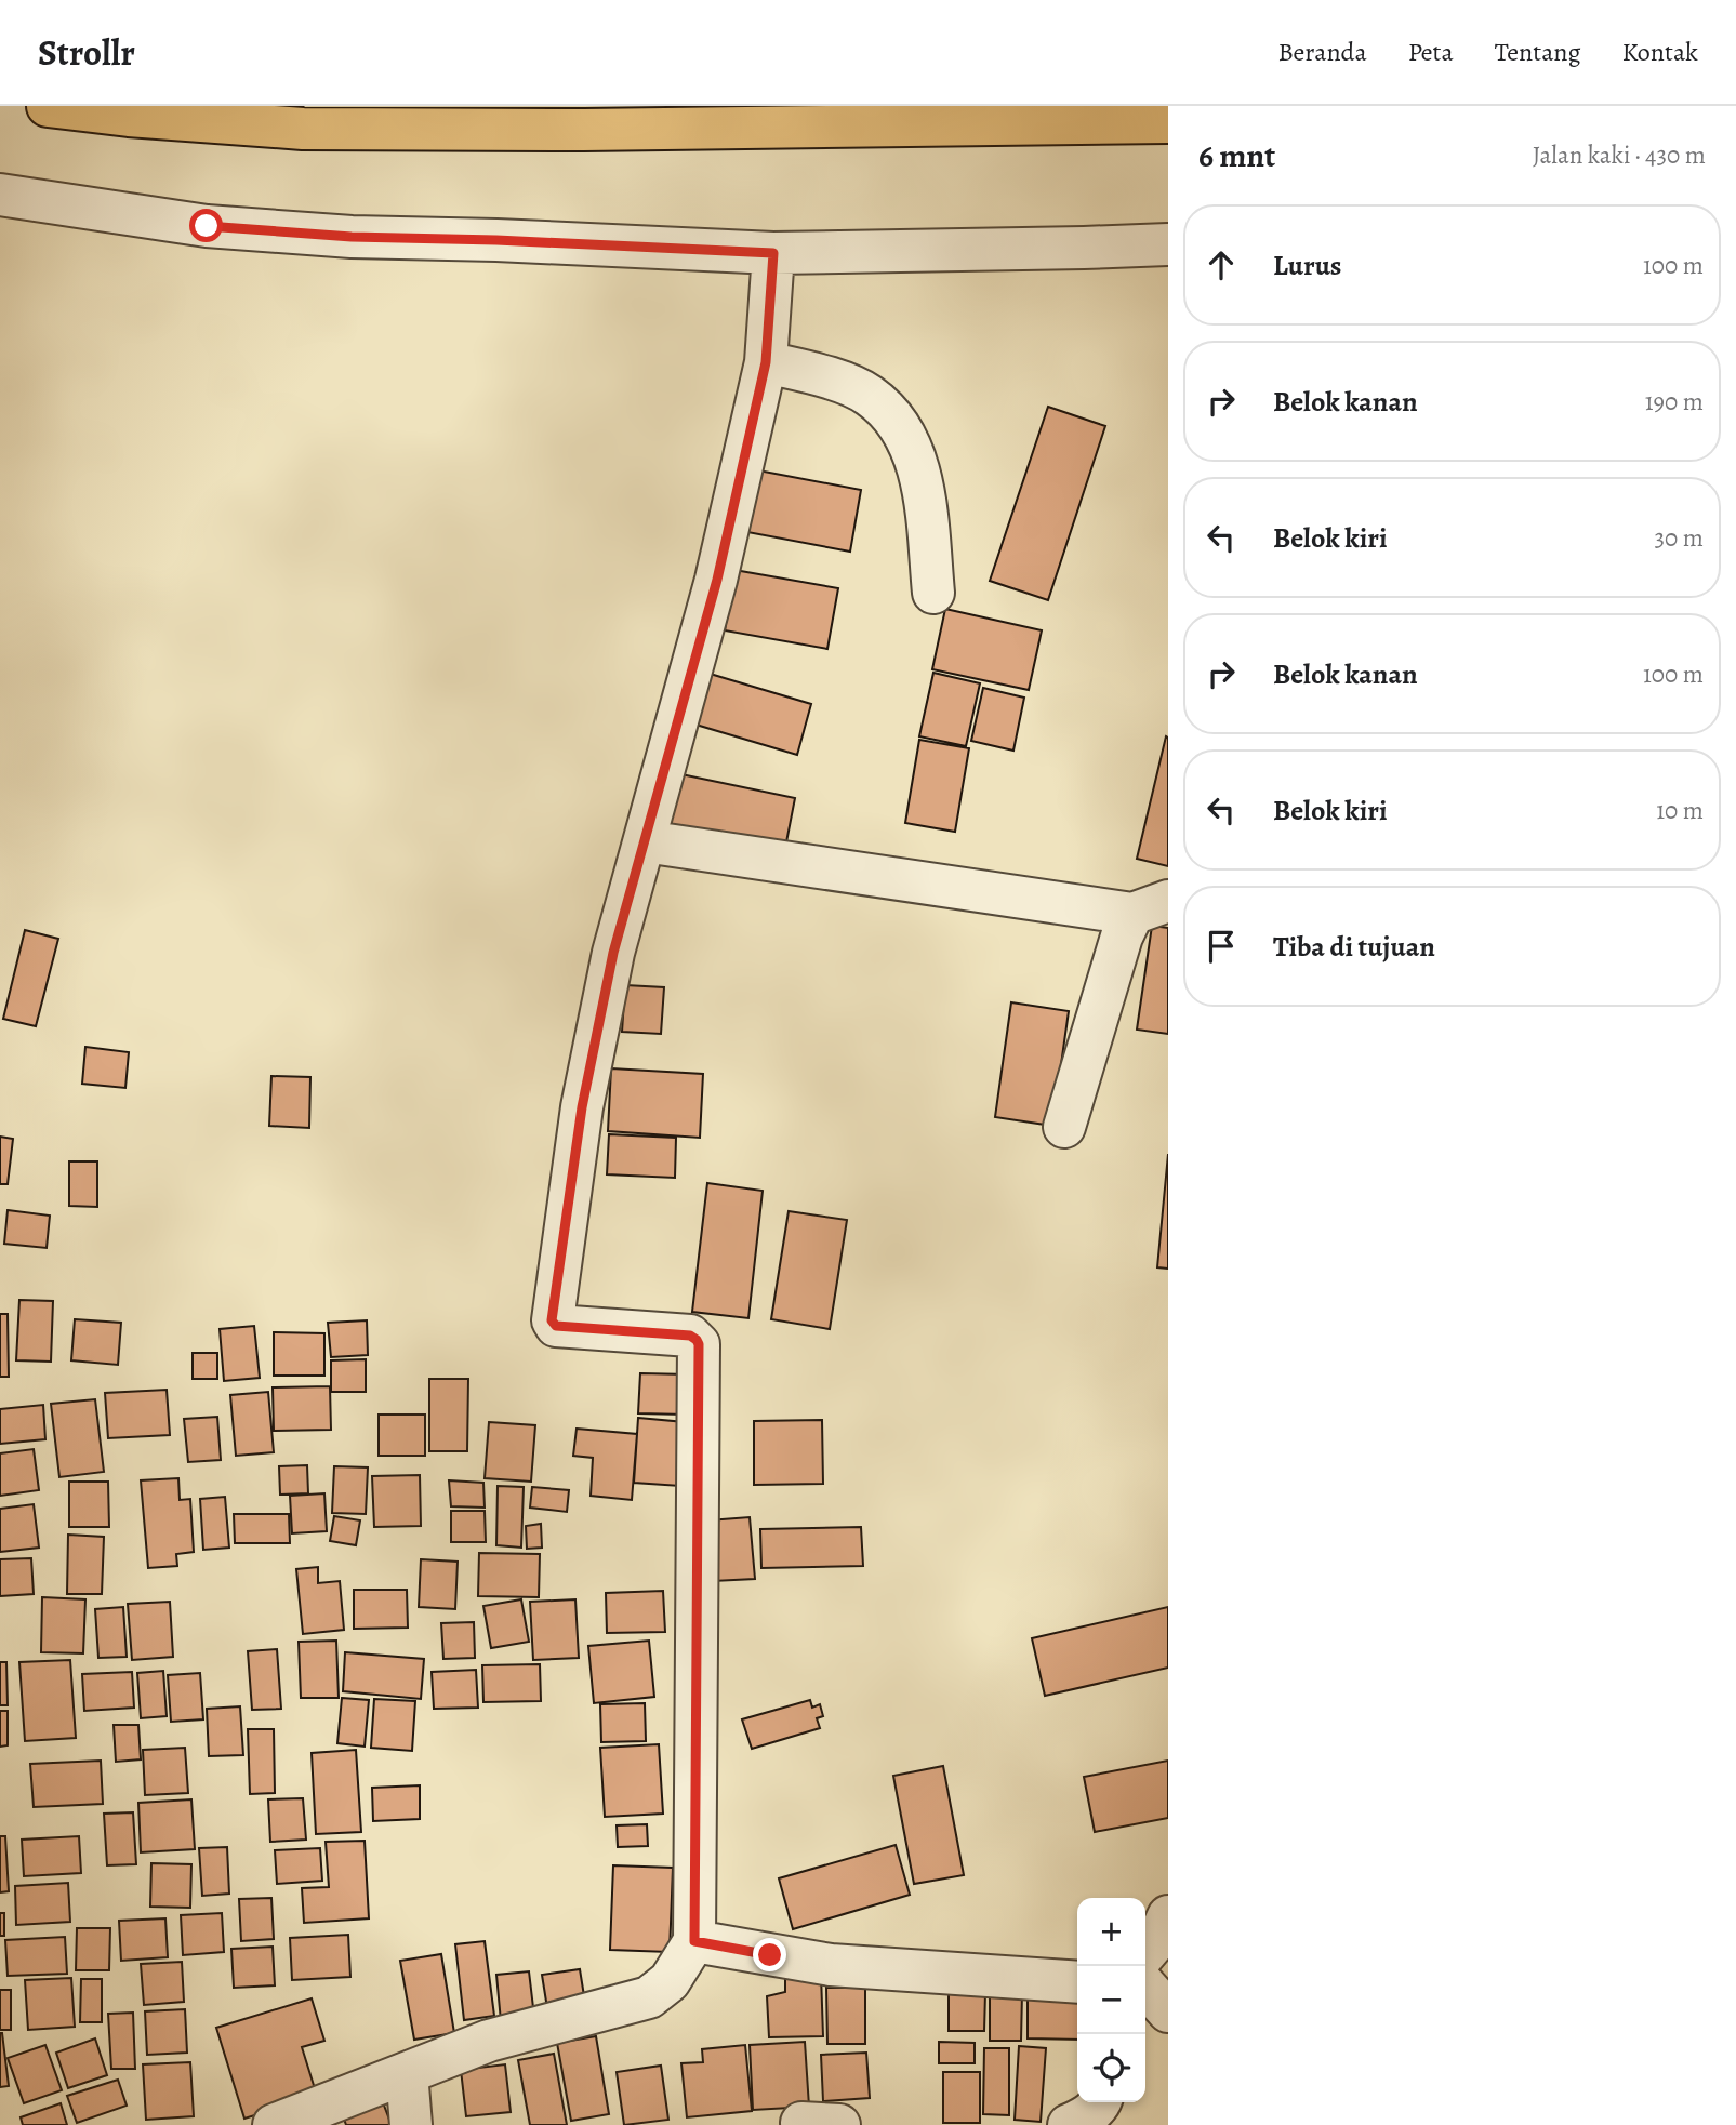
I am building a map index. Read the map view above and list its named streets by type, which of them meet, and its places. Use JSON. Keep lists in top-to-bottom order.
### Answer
{
  "page": {
    "header": "Strollr",
    "nav": [
      "Beranda",
      "Peta",
      "Tentang",
      "Kontak"
    ],
    "heading": ["6 mnt", "Jalan kaki · 430 m"],
    "list": [
      ["Lurus", "100 m"],
      ["Belok kanan", "190 m"],
      ["Belok kiri", "30 m"],
      ["Belok kanan", "100 m"],
      ["Belok kiri", "10 m"],
      "Tiba di tujuan"
    ],
    "map_buttons": ["+", "−"]
  }
}
